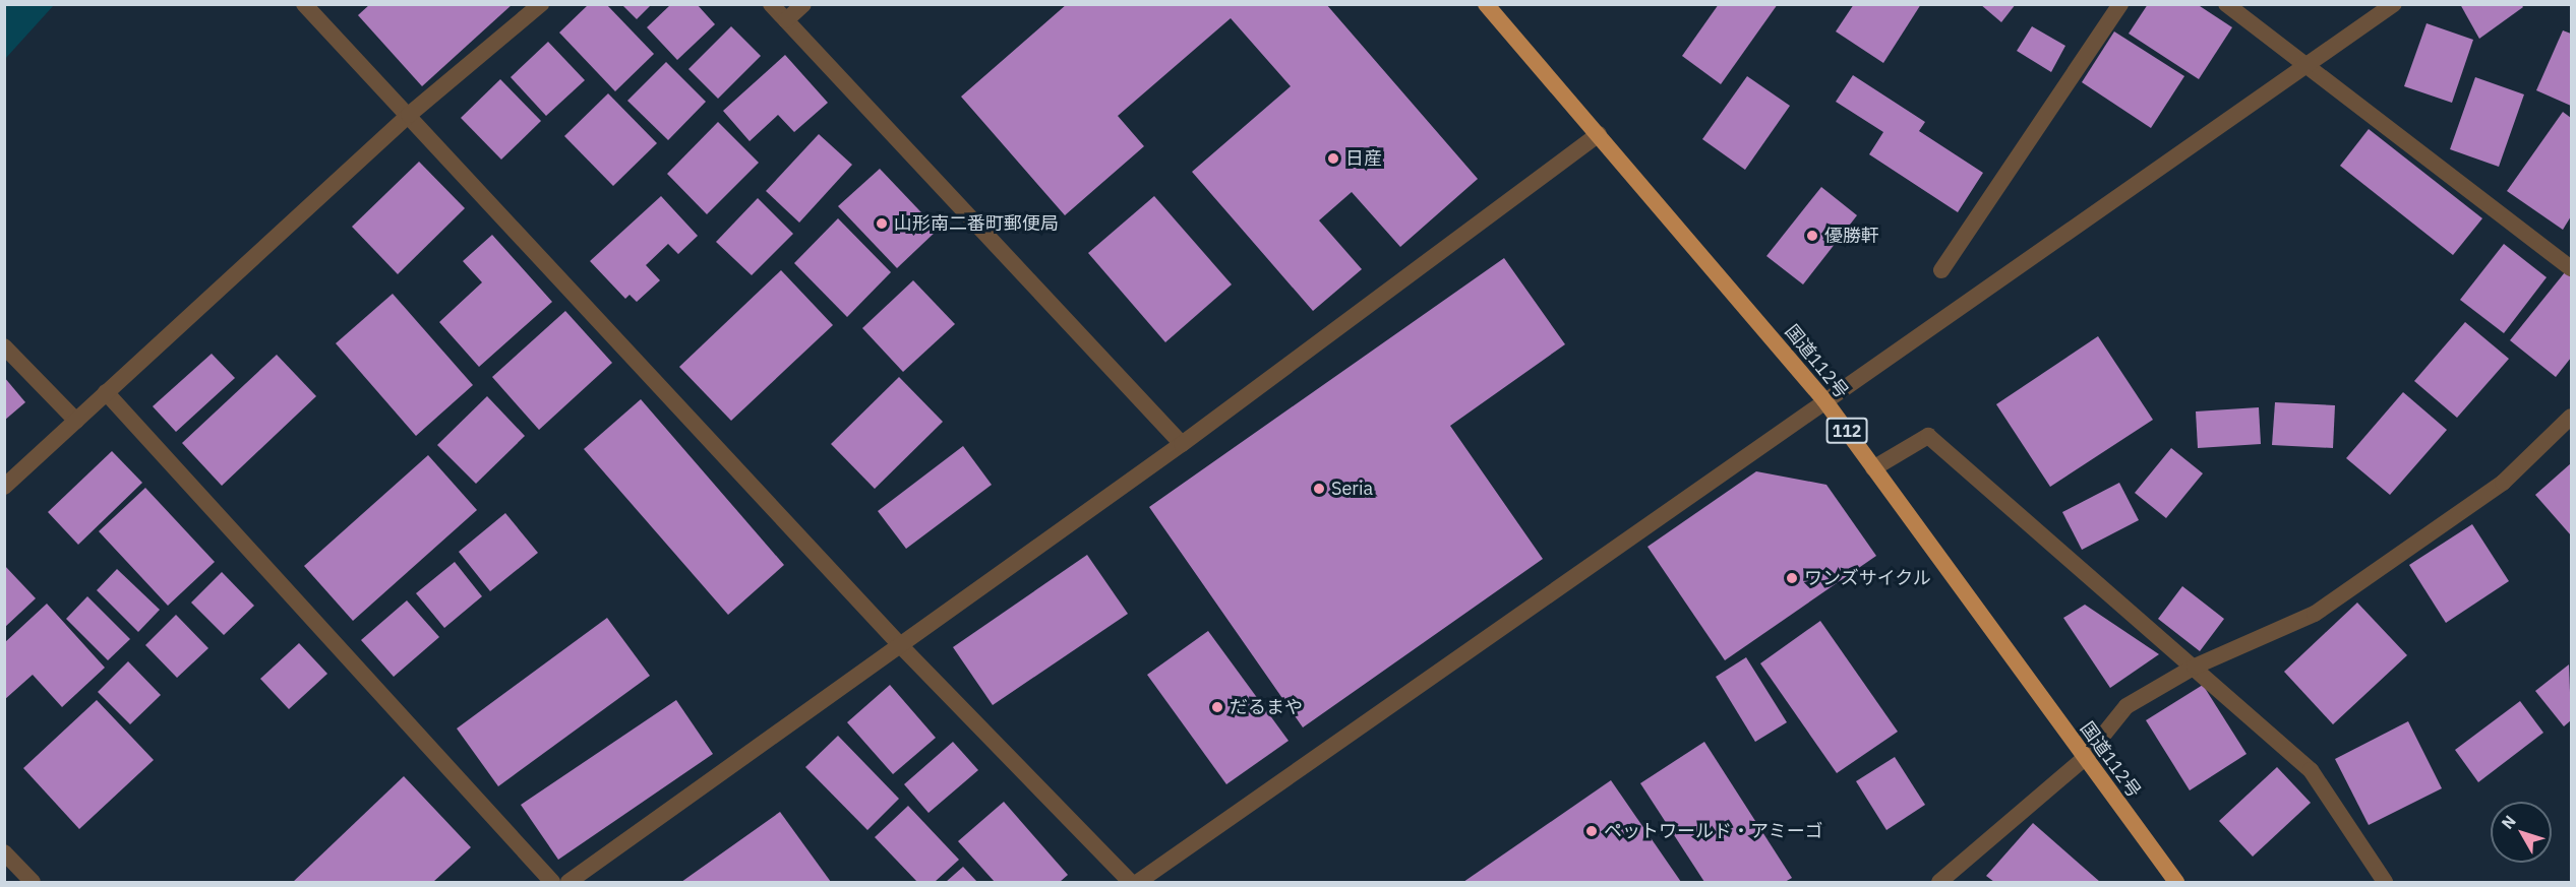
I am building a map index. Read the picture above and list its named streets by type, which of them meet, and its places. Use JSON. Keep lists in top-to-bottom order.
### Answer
{
  "streets": {
    "highway": ["国道112号", "112"]
  },
  "places": [
    "日産",
    "山形南二番町郵便局",
    "優勝軒",
    "Seria",
    "ワンズサイクル",
    "だるまや",
    "ペットワールド・アミーゴ"
  ],
  "north": "top left"
}
